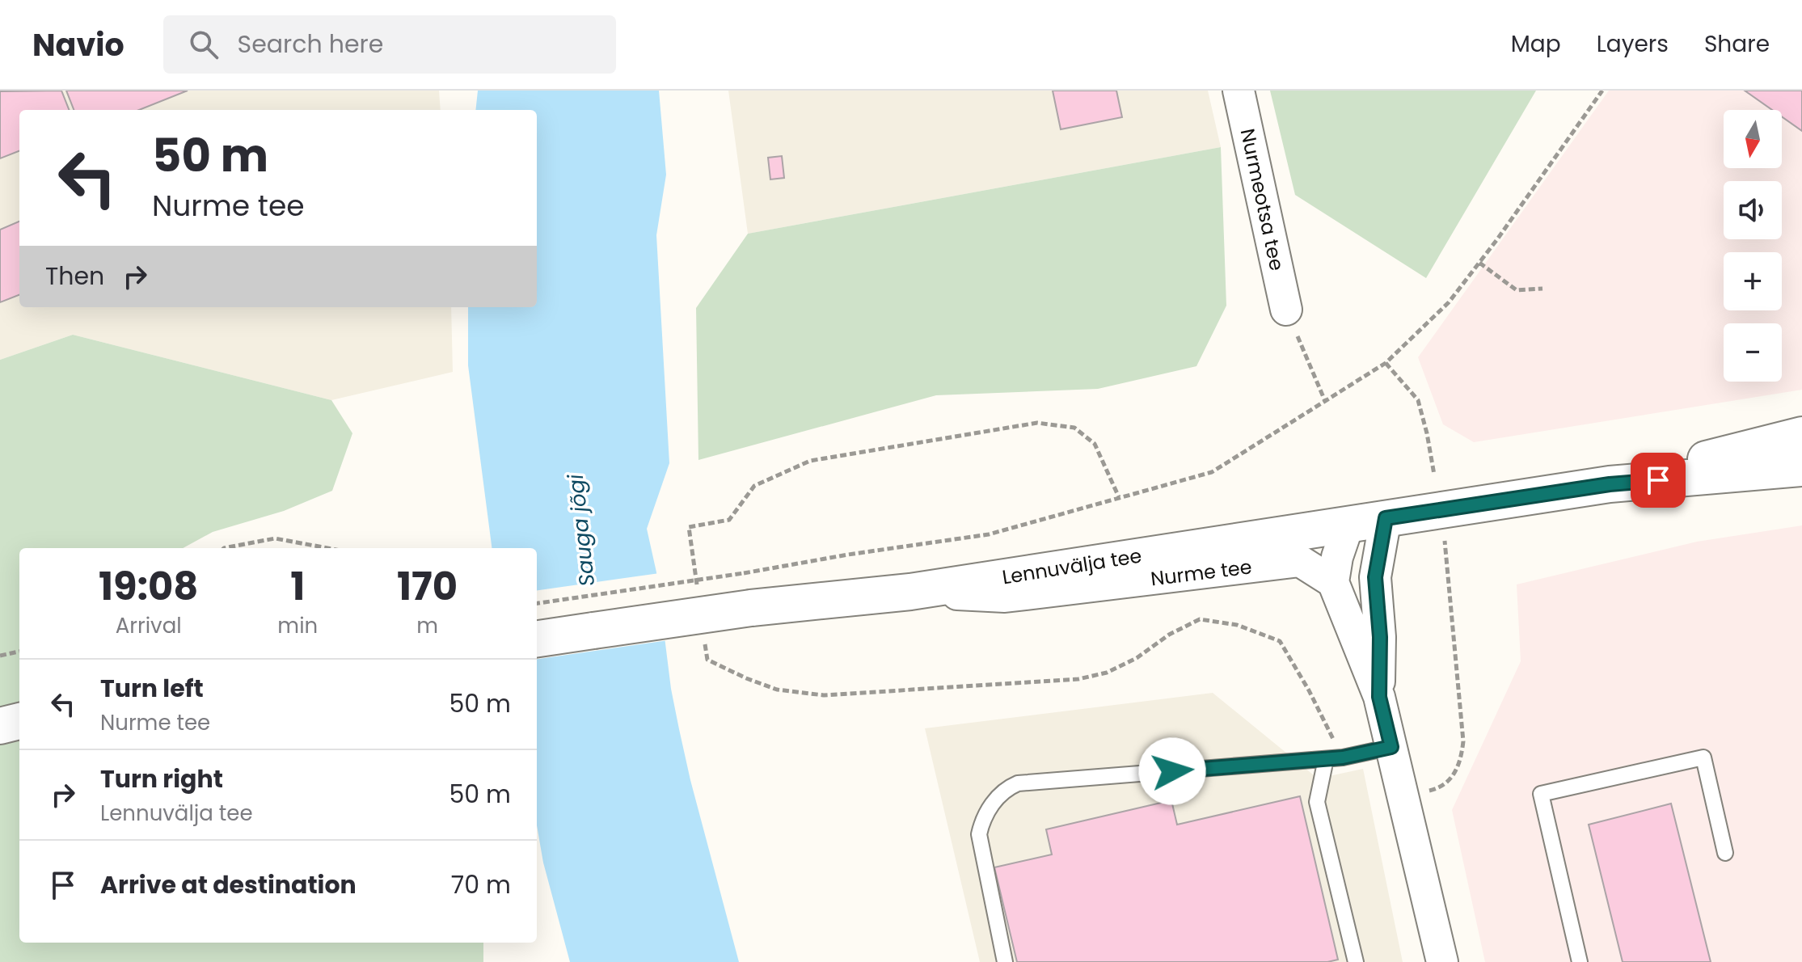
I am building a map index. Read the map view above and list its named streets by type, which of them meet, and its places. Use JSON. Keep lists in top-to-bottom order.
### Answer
{
  "streets": {
    "main road": ["Lennuvälja tee"],
    "street": ["Nurmeotsa tee", "Nurme tee"]
  },
  "crossings": [
    ["Lennuvälja tee", "Nurme tee"]
  ],
  "water": ["Sauga jõgi"],
  "north": "bottom",
  "page": {
    "header": "Navio",
    "search": "Search here",
    "nav": ["Map", "Layers", "Share"],
    "map_buttons": ["+", "−"],
    "turn": ["50 m", "Nurme tee"],
    "then": "Then",
    "eta": [
      "19:08",
      "Arrival",
      "1",
      "min",
      "170",
      "m"
    ],
    "list": [
      {
        "name": "Turn left",
        "note": "Nurme tee",
        "value": "50 m"
      },
      {
        "name": "Turn right",
        "note": "Lennuvälja tee",
        "value": "50 m"
      },
      {
        "name": "Arrive at destination",
        "value": "70 m"
      }
    ]
  }
}
